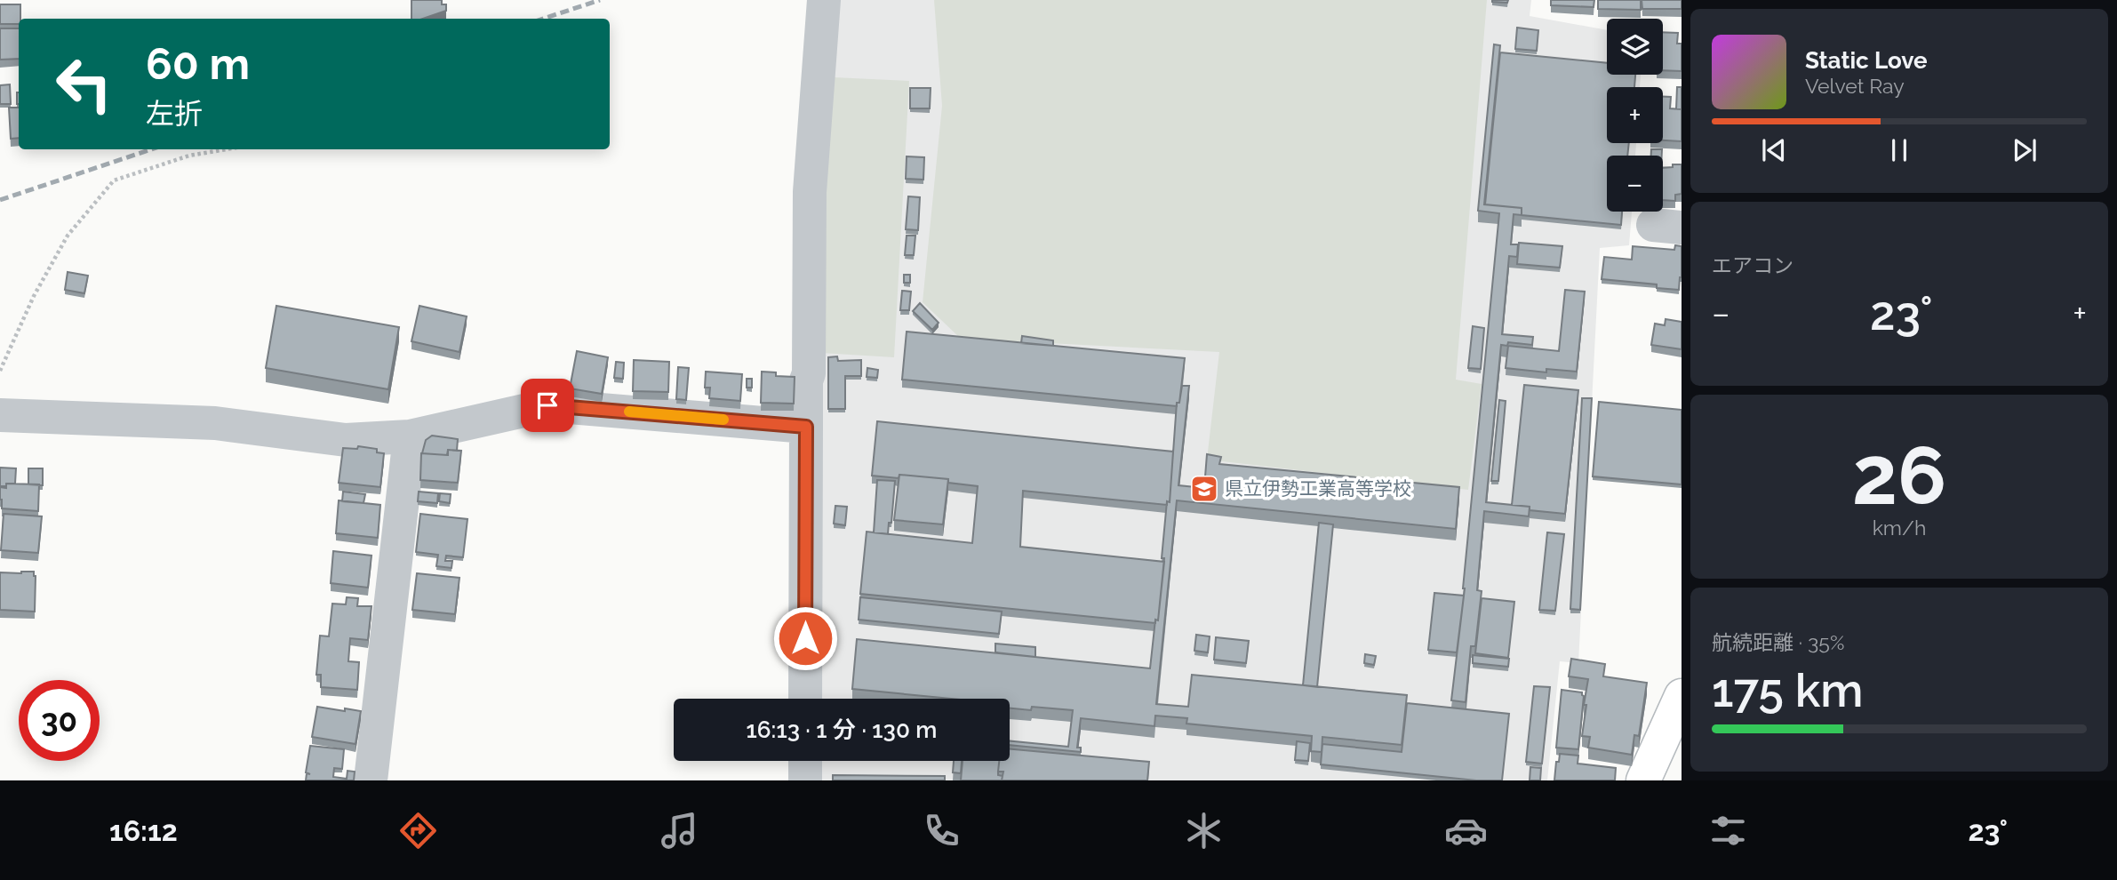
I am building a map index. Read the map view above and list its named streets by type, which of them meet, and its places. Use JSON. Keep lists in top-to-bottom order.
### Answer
{
  "places": {
    "school or university": ["県立伊勢工業高等学校"]
  },
  "page": {
    "map_buttons": ["+", "−"],
    "turn": ["60 m", "左折"],
    "song": ["Static Love", "Velvet Ray"],
    "tile": [
      "エアコン",
      ["26", "km/h"],
      ["航続距離 · 35%", "175 km"]
    ],
    "heat": ["−", "23°", "+"],
    "limit": "30",
    "trip": "16:13 · 1 分 · 130 m",
    "tabs": ["16:12", "23°"]
  }
}
